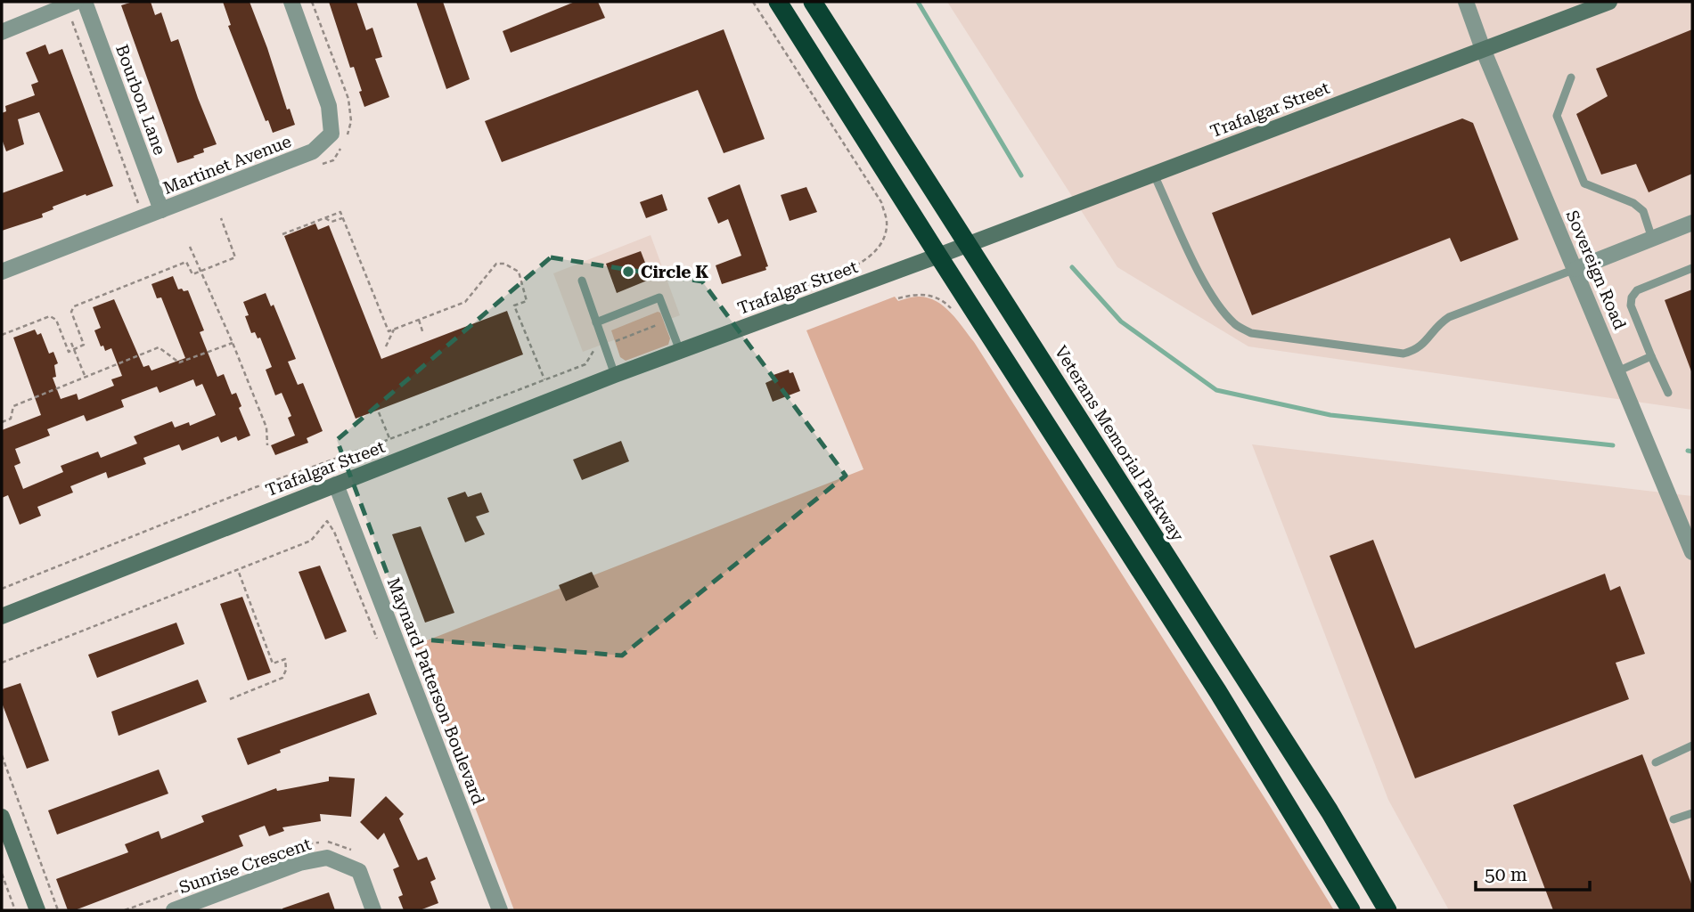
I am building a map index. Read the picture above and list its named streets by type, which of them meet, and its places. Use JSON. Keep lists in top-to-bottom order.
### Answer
{
  "streets": {
    "highway": ["Veterans Memorial Parkway"],
    "main road": ["Trafalgar Street"],
    "street": [
      "Bourbon Lane",
      "Martinet Avenue",
      "Sovereign Road",
      "Maynard Patterson Boulevard",
      "Sunrise Crescent"
    ]
  },
  "crossings": [
    ["Bourbon Lane", "Martinet Avenue"],
    ["Trafalgar Street", "Sovereign Road"],
    ["Trafalgar Street", "Veterans Memorial Parkway"],
    ["Trafalgar Street", "Maynard Patterson Boulevard"]
  ],
  "places": ["Circle K"],
  "scale_bar": "50 m"
}
